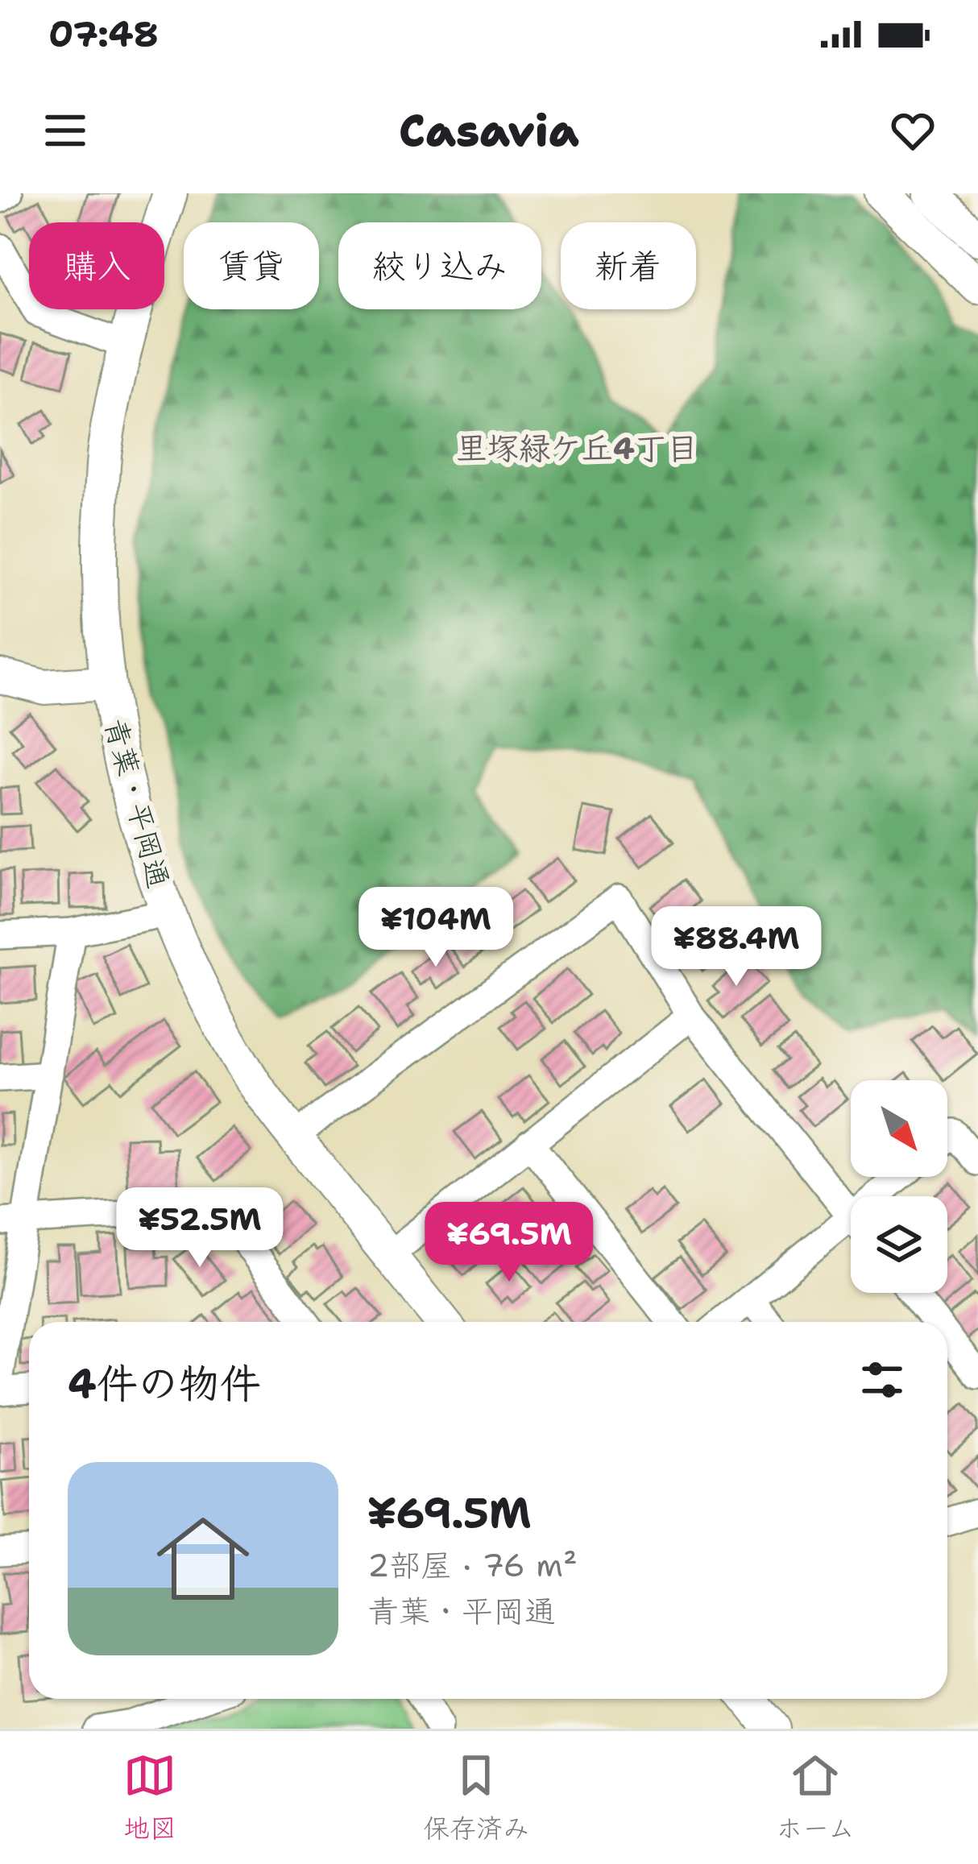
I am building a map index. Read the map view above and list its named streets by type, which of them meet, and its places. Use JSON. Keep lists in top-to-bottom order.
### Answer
{
  "streets": {
    "street": ["青葉・平岡通"]
  },
  "districts": ["里塚緑ケ丘4丁目"],
  "north": "bottom right",
  "page": {
    "status": "07:48",
    "header": "Casavia",
    "chip": [
      "購入",
      "賃貸",
      "絞り込み",
      "新着"
    ],
    "price": [
      "¥104M",
      "¥88.4M",
      "¥52.5M",
      "¥69.5M"
    ],
    "heading": "4件の物件",
    "list": [
      {
        "name": "¥69.5M",
        "note": "2部屋 · 76 m² · 青葉・平岡通"
      }
    ],
    "tabs": ["地図", "保存済み", "ホーム"]
  }
}
